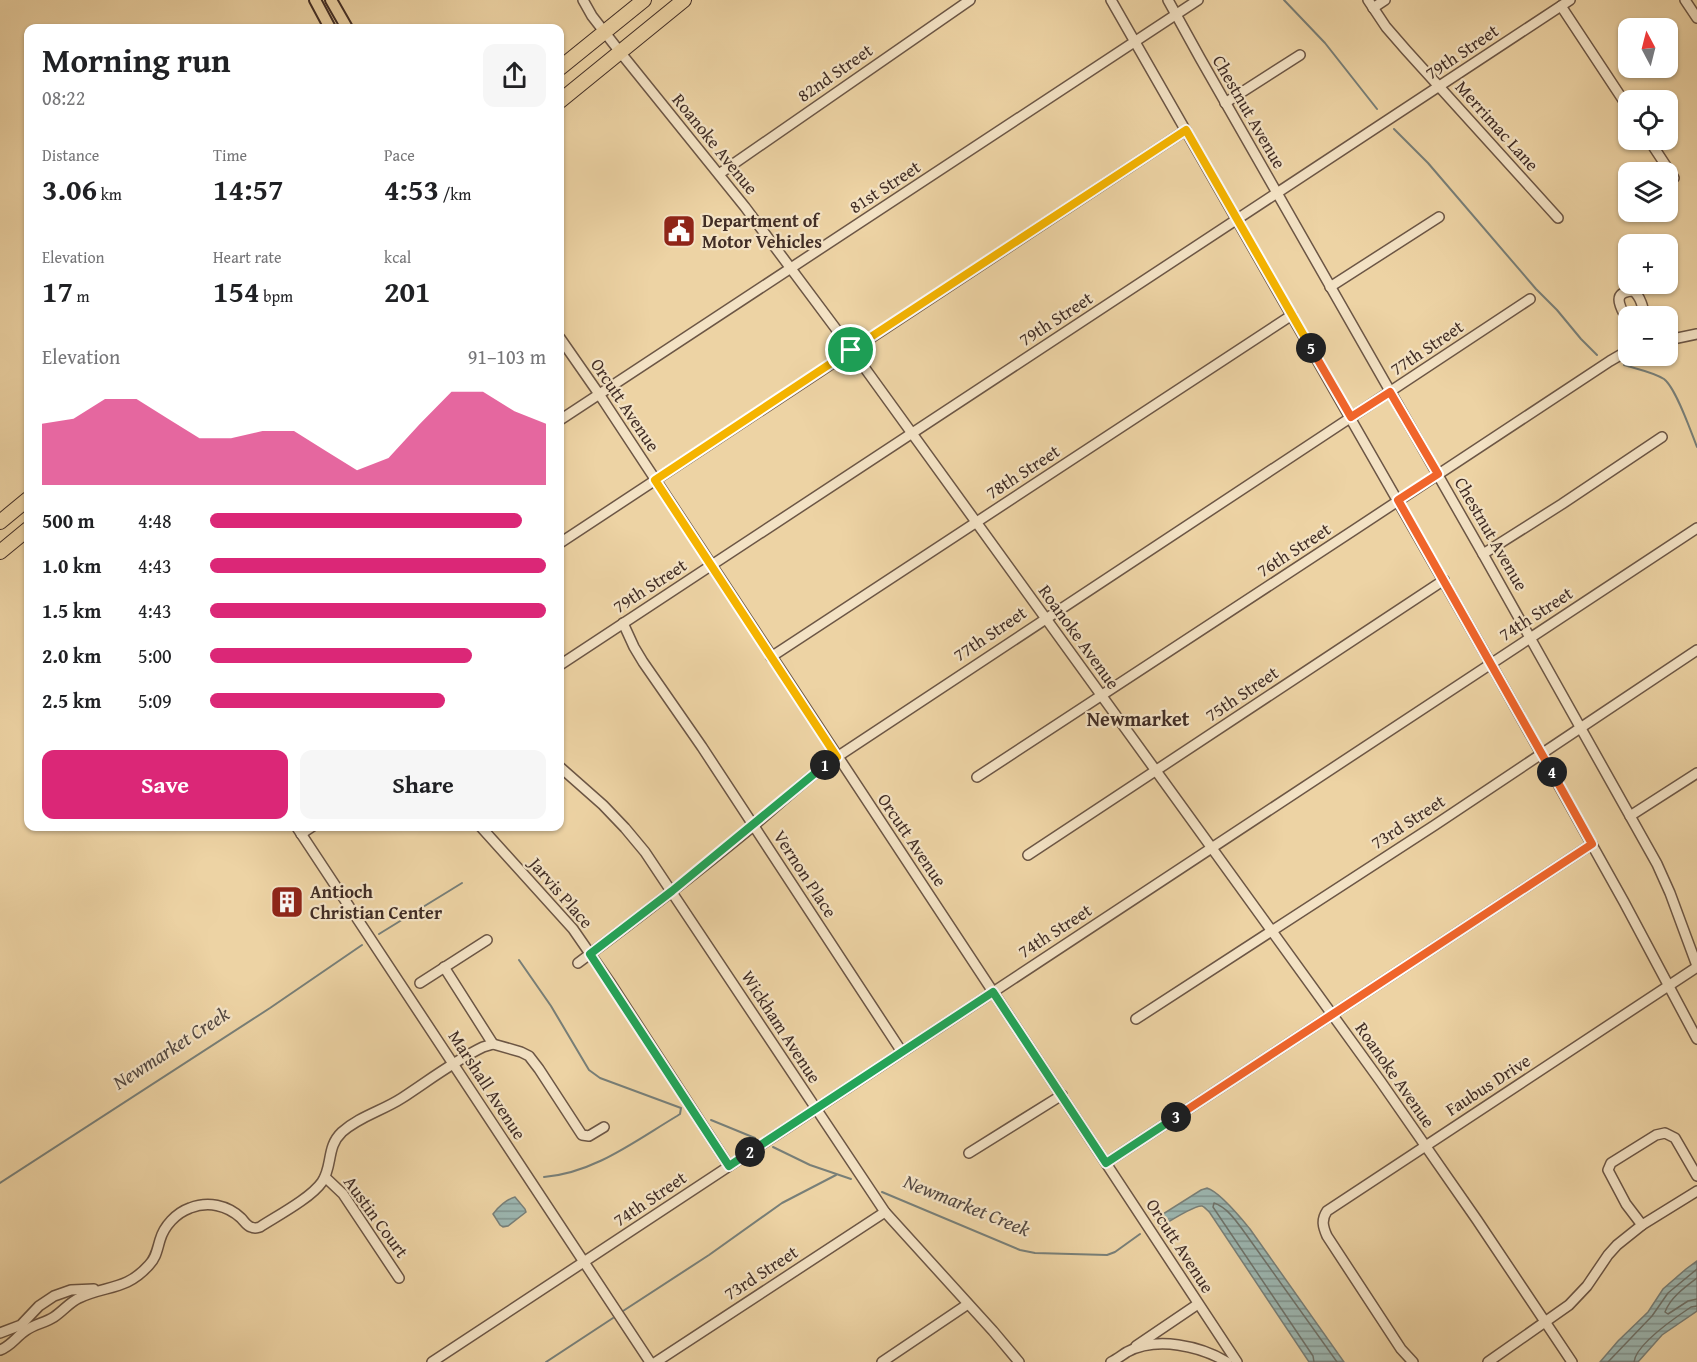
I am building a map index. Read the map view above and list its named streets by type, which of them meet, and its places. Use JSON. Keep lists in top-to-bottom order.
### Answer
{
  "streets": {
    "street": [
      "79th Street",
      "82nd Street",
      "Chestnut Avenue",
      "Merrimac Lane",
      "Roanoke Avenue",
      "81st Street",
      "77th Street",
      "Orcutt Avenue",
      "78th Street",
      "76th Street",
      "74th Street",
      "75th Street",
      "73rd Street",
      "Vernon Place",
      "Jarvis Place",
      "Wickham Avenue",
      "Marshall Avenue",
      "Faubus Drive",
      "Austin Court"
    ]
  },
  "crossings": [
    ["79th Street", "Chestnut Avenue"],
    ["79th Street", "Merrimac Lane"],
    ["79th Street", "Roanoke Avenue"],
    ["79th Street", "Orcutt Avenue"],
    ["79th Street", "Vernon Place"],
    ["82nd Street", "Roanoke Avenue"],
    ["Chestnut Avenue", "81st Street"],
    ["Chestnut Avenue", "77th Street"],
    ["Chestnut Avenue", "76th Street"],
    ["Chestnut Avenue", "74th Street"],
    ["Chestnut Avenue", "73rd Street"],
    ["Chestnut Avenue", "Faubus Drive"],
    ["Roanoke Avenue", "81st Street"],
    ["Roanoke Avenue", "77th Street"],
    ["Roanoke Avenue", "78th Street"],
    ["Roanoke Avenue", "76th Street"],
    ["Roanoke Avenue", "74th Street"],
    ["Roanoke Avenue", "75th Street"],
    ["Roanoke Avenue", "73rd Street"],
    ["Roanoke Avenue", "Faubus Drive"],
    ["81st Street", "Orcutt Avenue"],
    ["77th Street", "Orcutt Avenue"],
    ["77th Street", "Vernon Place"],
    ["77th Street", "Jarvis Place"],
    ["77th Street", "Wickham Avenue"],
    ["Orcutt Avenue", "78th Street"],
    ["Orcutt Avenue", "74th Street"],
    ["74th Street", "Vernon Place"],
    ["74th Street", "Jarvis Place"],
    ["74th Street", "Wickham Avenue"],
    ["74th Street", "Marshall Avenue"],
    ["73rd Street", "Wickham Avenue"]
  ],
  "districts": ["Newmarket"],
  "water": ["Newmarket Creek"],
  "places": {
    "public building": ["Department of Motor Vehicles"],
    "building": ["Antioch Christian Center"]
  },
  "north": "top",
  "page": {
    "map_buttons": ["+", "−"],
    "heading": ["Morning run", "08:22"],
    "stats": [
      ["Distance", "3.06 km"],
      ["Time", "14:57"],
      ["Pace", "4:53 /km"],
      ["Elevation", "17 m"],
      ["Heart rate", "154 bpm"],
      ["kcal", "201"]
    ],
    "chart": ["Elevation", "91–103 m"],
    "pins": [
      "5",
      "1",
      "4",
      "3",
      "2"
    ],
    "list": [
      {
        "name": "500 m",
        "note": "4:48"
      },
      {
        "name": "1.0 km",
        "note": "4:43"
      },
      {
        "name": "1.5 km",
        "note": "4:43"
      },
      {
        "name": "2.0 km",
        "note": "5:00"
      },
      {
        "name": "2.5 km",
        "note": "5:09"
      }
    ],
    "buttons": ["Save", "Share"]
  }
}
